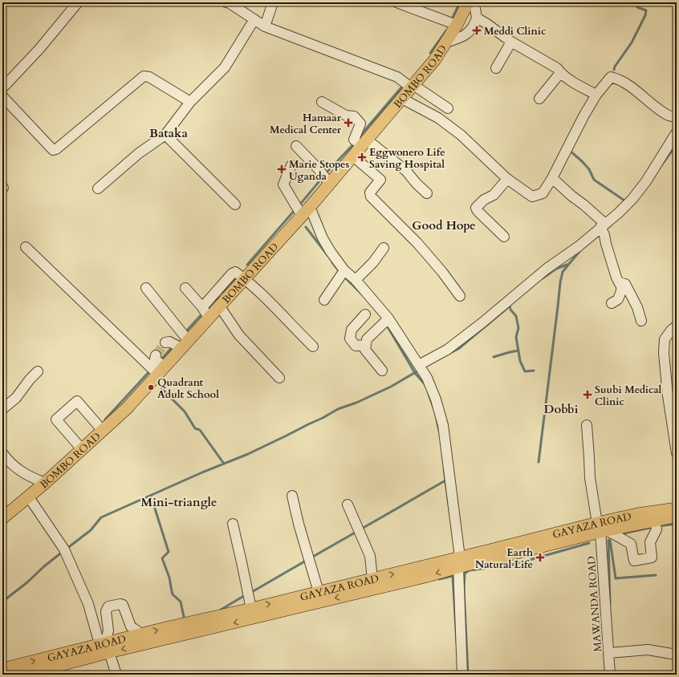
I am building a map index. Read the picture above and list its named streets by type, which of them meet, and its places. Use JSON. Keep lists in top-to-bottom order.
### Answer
{
  "streets": {
    "main road": ["BOMBO ROAD", "GAYAZA ROAD"],
    "street": ["MAWANDA ROAD"]
  },
  "crossings": [
    ["GAYAZA ROAD", "MAWANDA ROAD"]
  ],
  "districts": [
    "Bataka",
    "Good Hope",
    "Dobbi",
    "Mini-triangle"
  ],
  "places": {
    "health": [
      "Meddi Clinic",
      "Hamaar Medical Center",
      "Eggwonero Life Saving Hospital",
      "Marie Stopes Uganda",
      "Suubi Medical Clinic",
      "Earth Natural Life"
    ],
    "other": ["Quadrant Adult School"]
  }
}
